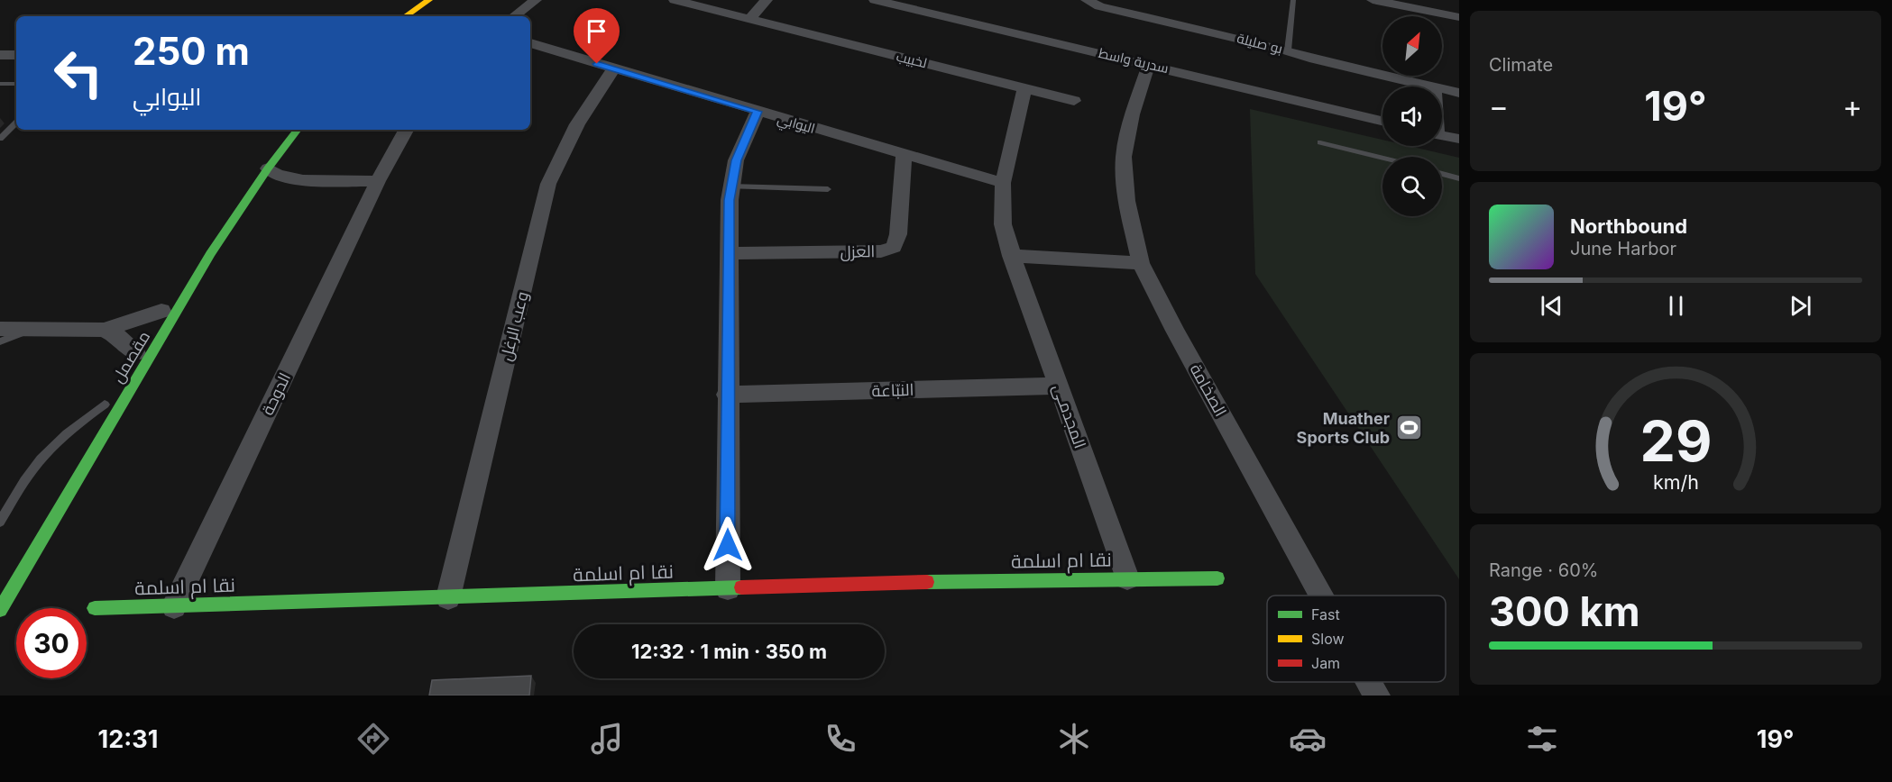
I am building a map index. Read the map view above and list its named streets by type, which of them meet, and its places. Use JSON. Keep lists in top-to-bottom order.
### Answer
{
  "streets": {
    "street": [
      "بو صليلة",
      "لخبيب",
      "سدرية واسط",
      "اليوابي",
      "العزل",
      "وعب الرغل",
      "مقصمل",
      "النبّاعة",
      "الصخامة",
      "الدوحة",
      "المجدمـى",
      "نقا ام اسلمة"
    ]
  },
  "crossings": [
    ["لخبيب", "المجدمـى"],
    ["سدرية واسط", "الصخامة"],
    ["اليوابي", "العزل"],
    ["اليوابي", "وعب الرغل"],
    ["اليوابي", "المجدمـى"],
    ["وعب الرغل", "نقا ام اسلمة"],
    ["النبّاعة", "المجدمـى"],
    ["الدوحة", "نقا ام اسلمة"],
    ["المجدمـى", "نقا ام اسلمة"]
  ],
  "places": {
    "sports": ["Muather Sports Club"]
  },
  "legend": ["Fast", "Slow", "Jam"],
  "north": "top right",
  "page": {
    "tile": [
      "Climate",
      ["Range · 60%", "300 km"]
    ],
    "turn": ["250 m", "اليوابي"],
    "heat": ["−", "19°", "+"],
    "song": ["Northbound", "June Harbor"],
    "limit": "30",
    "trip": "12:32 · 1 min · 350 m",
    "tabs": ["12:31", "19°"],
    "gauge": ["29", "km/h"]
  }
}
